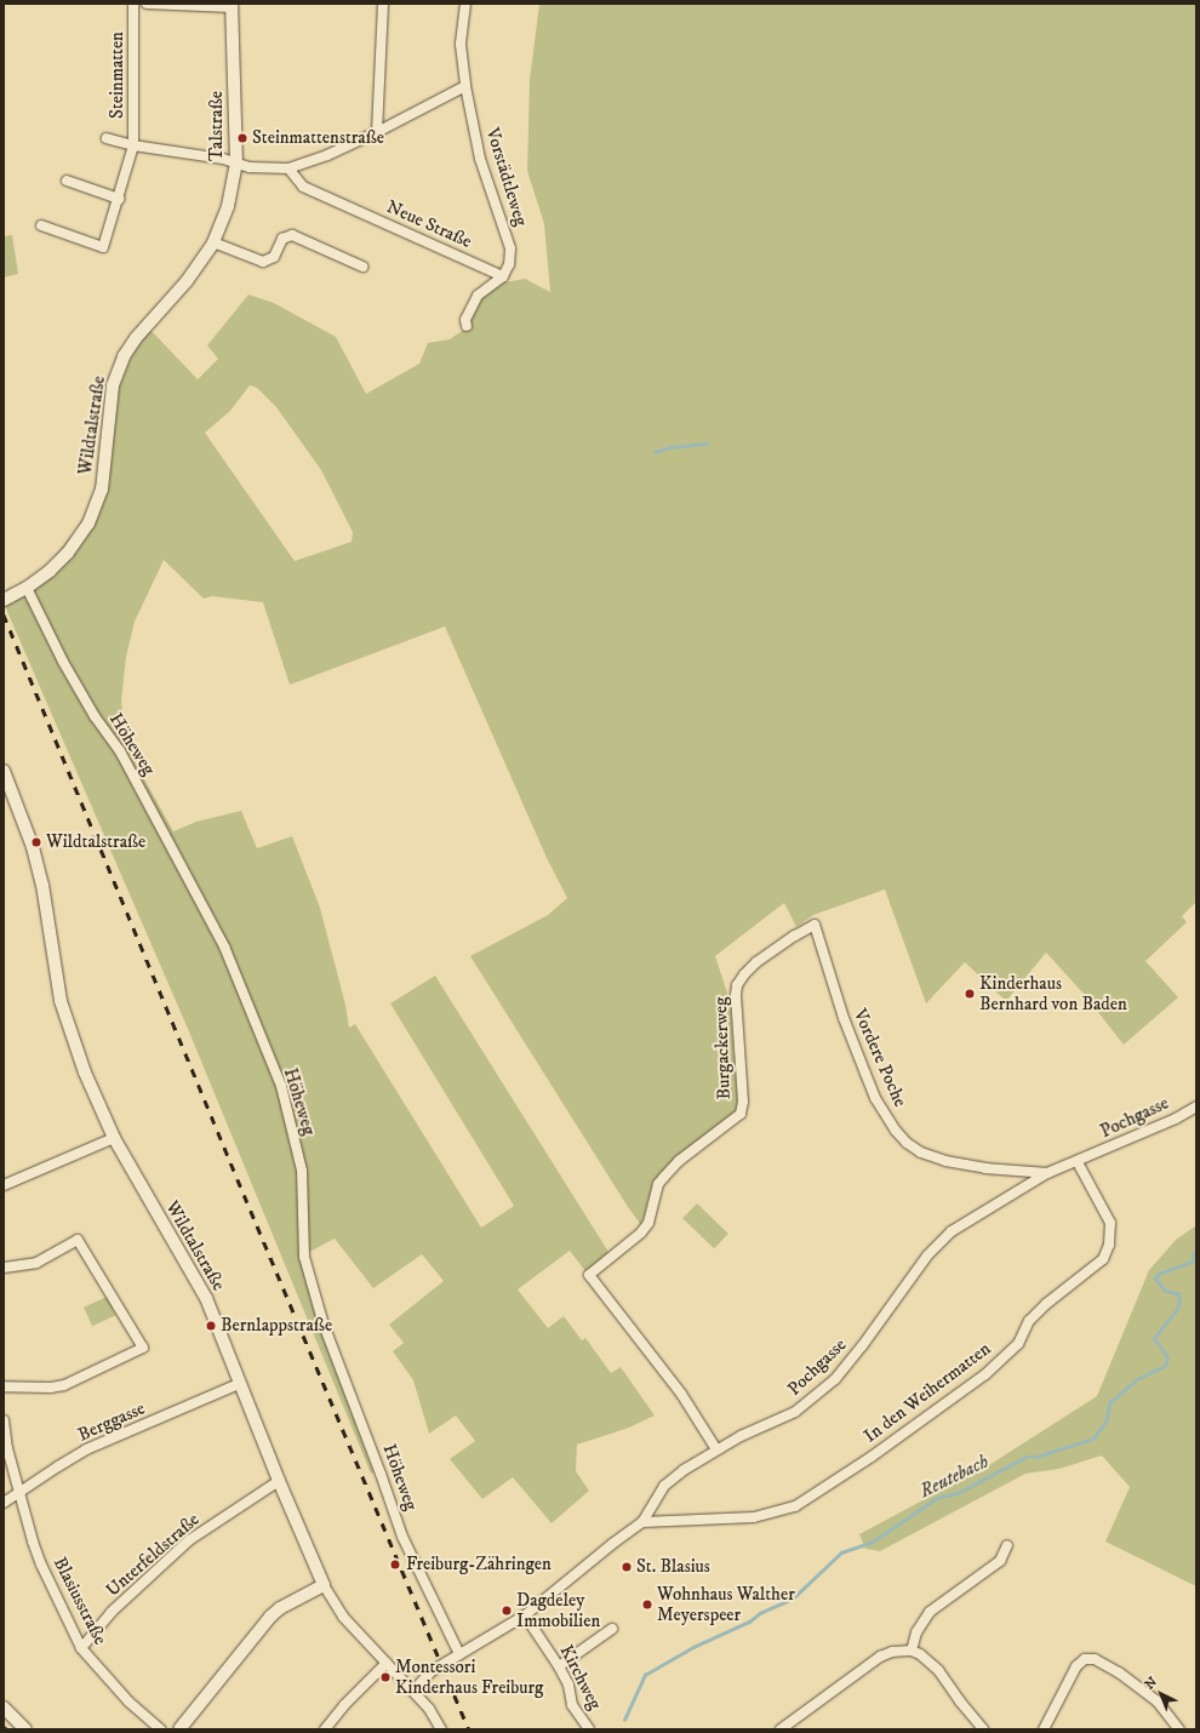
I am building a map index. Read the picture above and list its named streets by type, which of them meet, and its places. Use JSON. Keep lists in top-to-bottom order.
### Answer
{
  "streets": {
    "street": [
      "Steinmatten",
      "Talstraße",
      "Vorstädtleweg",
      "Neue Straße",
      "Wildtalstraße",
      "Höheweg",
      "Burgackerweg",
      "Vordere Poche",
      "Pochgasse",
      "In den Weihermatten",
      "Berggasse",
      "Unterfeldstraße",
      "Blasiusstraße",
      "Kirchweg"
    ]
  },
  "crossings": [
    ["Steinmatten", "Talstraße"],
    ["Talstraße", "Wildtalstraße"],
    ["Vorstädtleweg", "Neue Straße"],
    ["Wildtalstraße", "Höheweg"],
    ["Wildtalstraße", "Pochgasse"],
    ["Wildtalstraße", "Berggasse"],
    ["Wildtalstraße", "Unterfeldstraße"],
    ["Höheweg", "Pochgasse"],
    ["Burgackerweg", "Vordere Poche"],
    ["Burgackerweg", "Pochgasse"],
    ["Vordere Poche", "Pochgasse"],
    ["Pochgasse", "In den Weihermatten"],
    ["Pochgasse", "Kirchweg"],
    ["Berggasse", "Blasiusstraße"],
    ["Unterfeldstraße", "Blasiusstraße"]
  ],
  "water": ["Reutebach"],
  "places": [
    "Steinmattenstraße",
    "Wildtalstraße",
    "Kinderhaus Bernhard von Baden",
    "Bernlappstraße",
    "Freiburg-Zähringen",
    "St. Blasius",
    "Wohnhaus Walther Meyerspeer",
    "Dagdeley Immobilien",
    "Montessori Kinderhaus Freiburg"
  ],
  "north": "top left"
}
